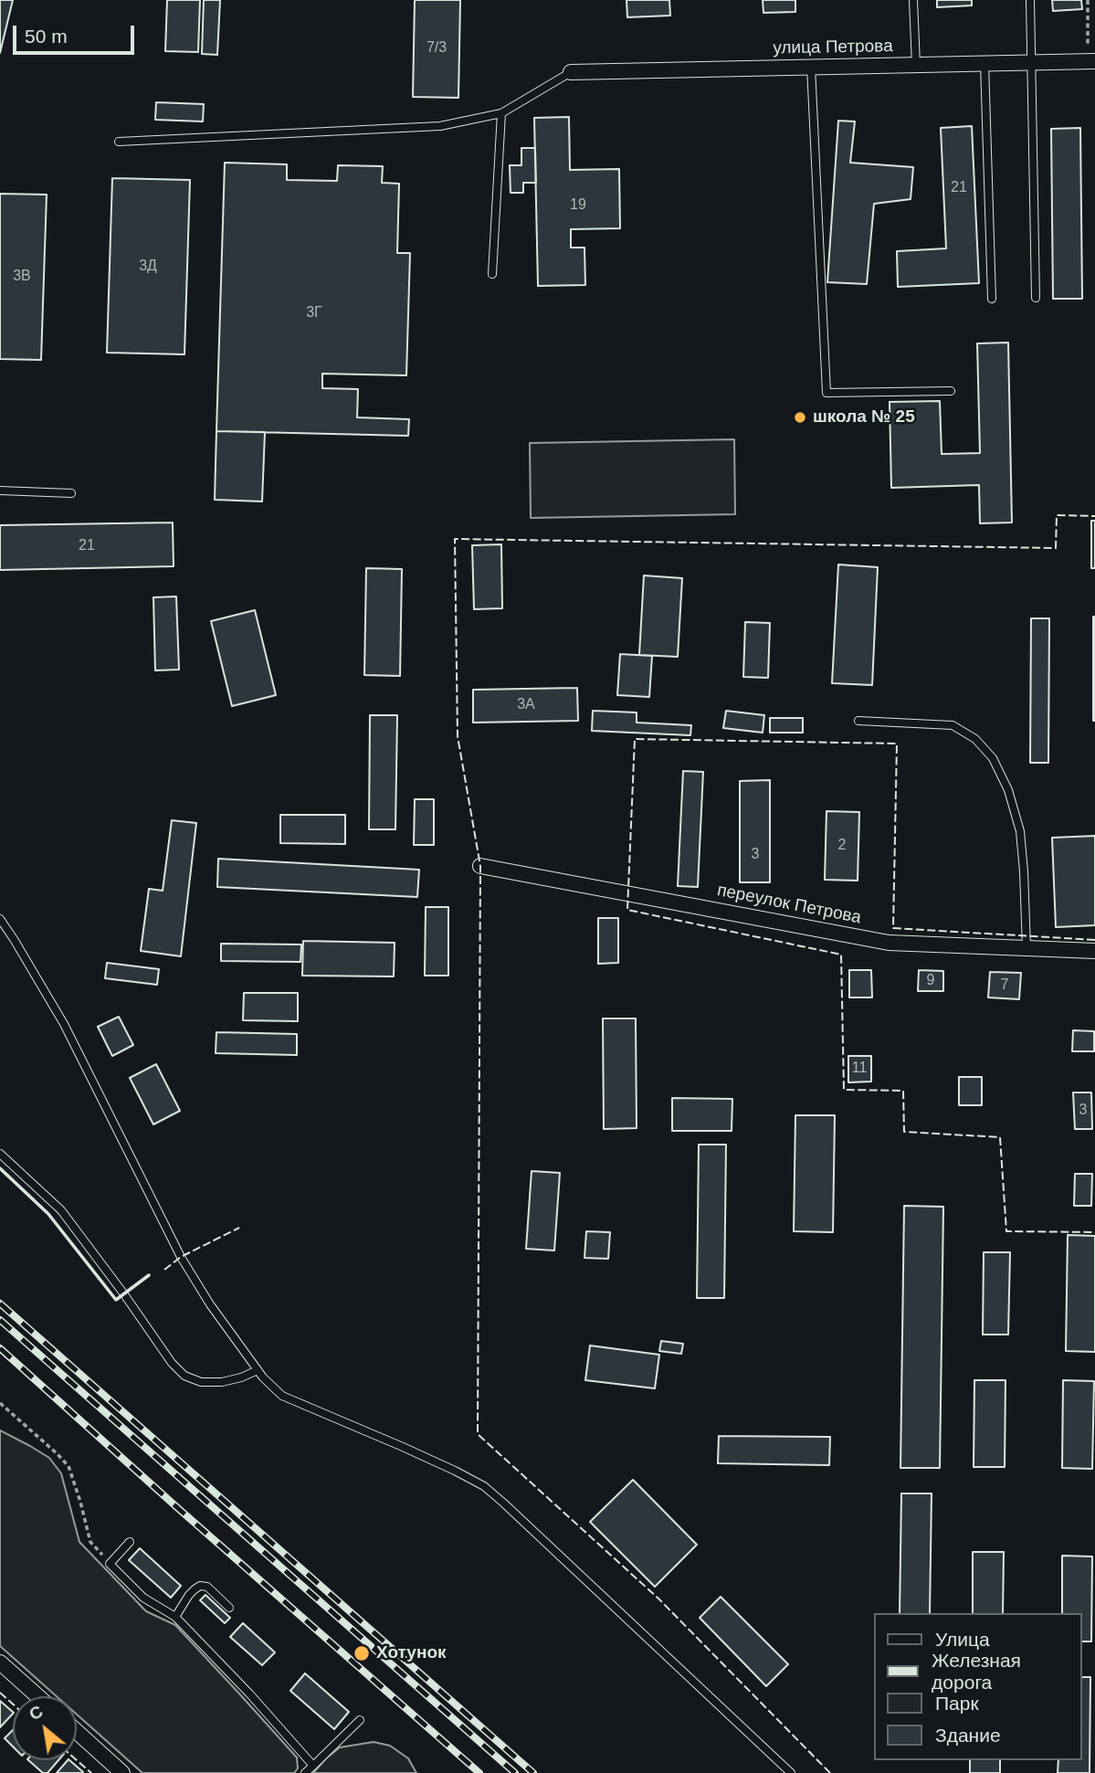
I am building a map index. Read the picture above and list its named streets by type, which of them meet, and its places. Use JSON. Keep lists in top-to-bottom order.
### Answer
{
  "streets": {
    "street": ["улица Петрова", "переулок Петрова"]
  },
  "places": ["школа № 25", "Хотунок"],
  "house_numbers": [
    "7/3",
    "21",
    "19",
    "3Д",
    "3В",
    "3Г",
    "21",
    "3А",
    "2",
    "3",
    "9",
    "7",
    "11",
    "3"
  ],
  "legend": [
    "Улица",
    "Железная дорога",
    "Парк",
    "Здание"
  ],
  "scale_bar": "50 m",
  "north": "top left"
}
